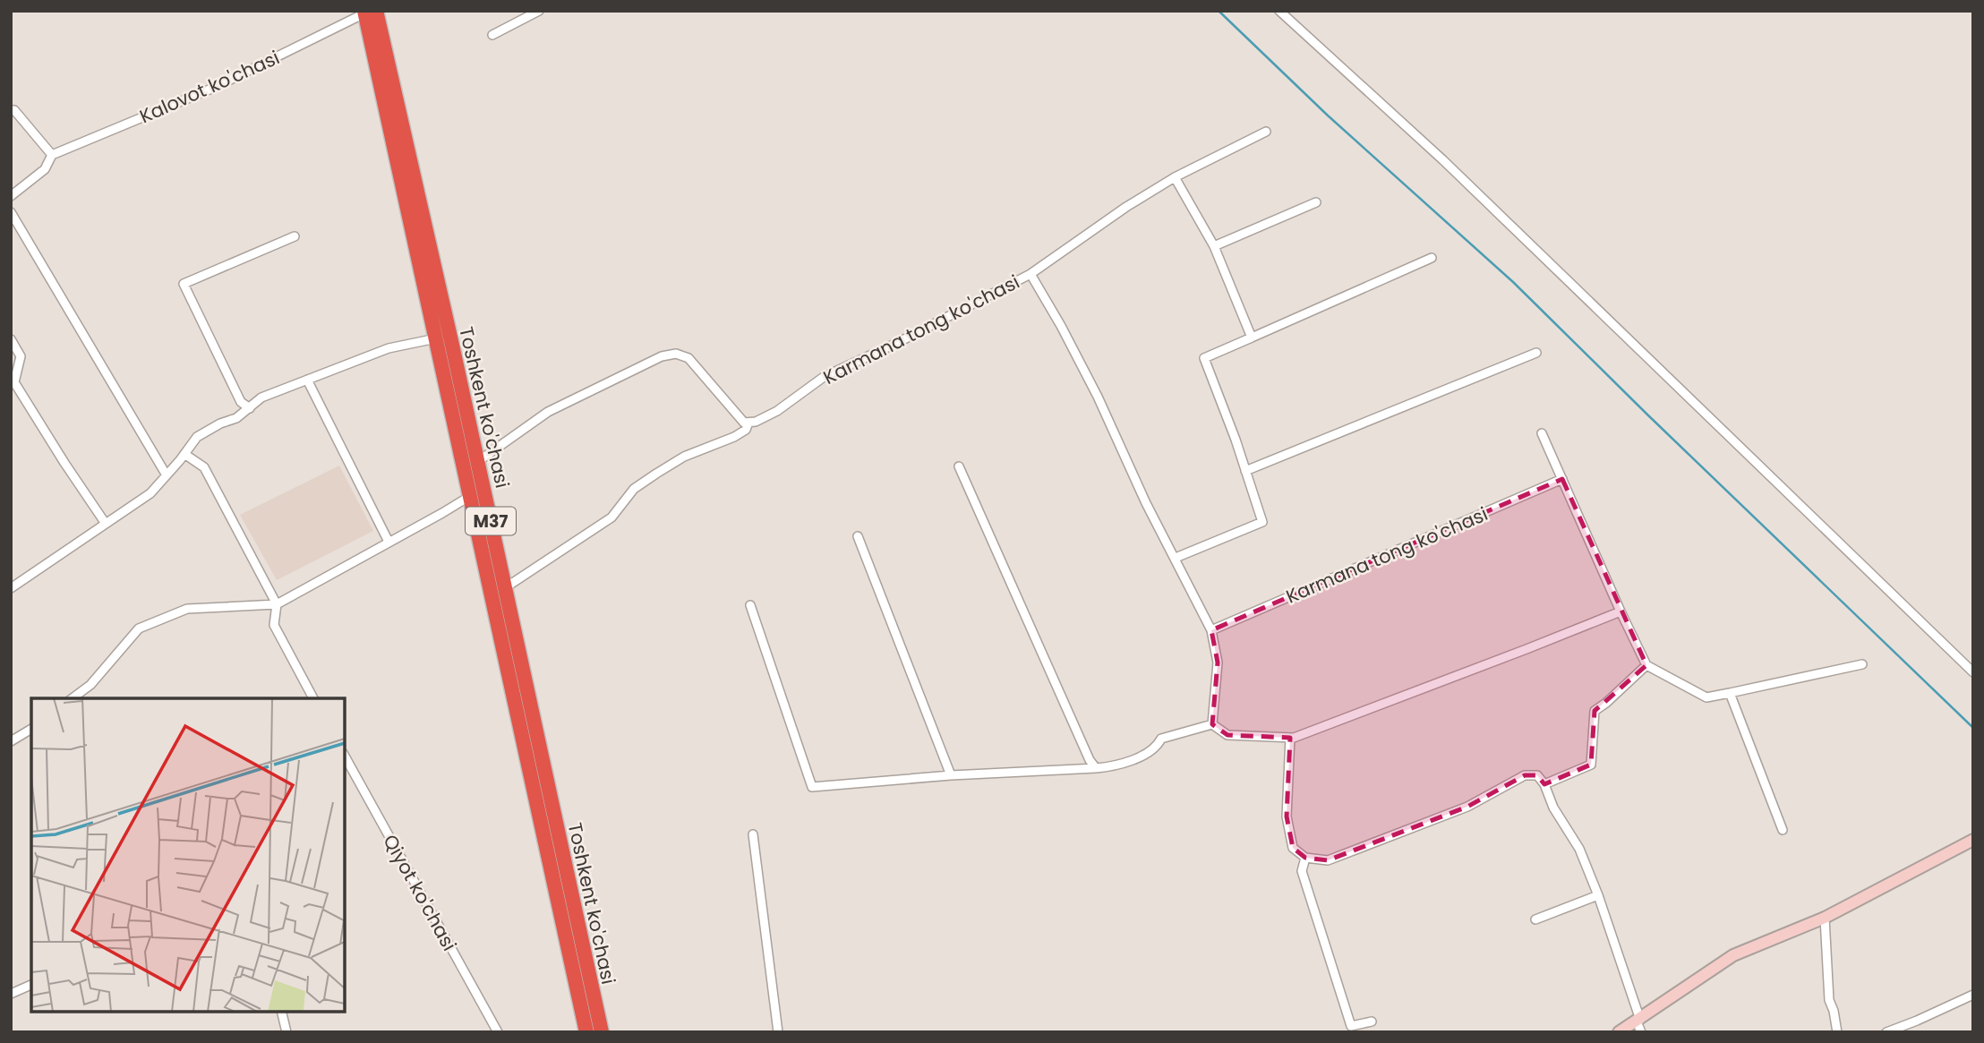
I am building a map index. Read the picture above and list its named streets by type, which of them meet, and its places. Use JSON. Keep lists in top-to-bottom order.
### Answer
{
  "streets": {
    "highway": ["Toshkent ko'chasi", "M37"],
    "street": ["Kalovot ko'chasi", "Karmana tong ko'chasi", "Qiyot ko'chasi"]
  },
  "crossings": [
    ["Kalovot ko'chasi", "Toshkent ko'chasi"],
    ["Karmana tong ko'chasi", "Toshkent ko'chasi"]
  ]
}
